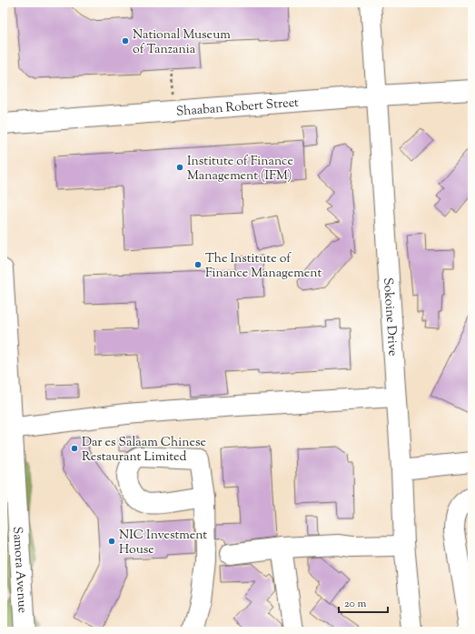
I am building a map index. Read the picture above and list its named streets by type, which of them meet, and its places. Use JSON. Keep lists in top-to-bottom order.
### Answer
{
  "streets": {
    "street": ["Shaaban Robert Street", "Sokoine Drive", "Samora Avenue"]
  },
  "crossings": [
    ["Shaaban Robert Street", "Sokoine Drive"]
  ],
  "places": [
    "National Museum of Tanzania",
    "Institute of Finance Management (IFM)",
    "The Institute of Finance Management",
    "Dar es Salaam Chinese Restaurant Limited",
    "NIC Investment House"
  ],
  "scale_bar": "20 m"
}
